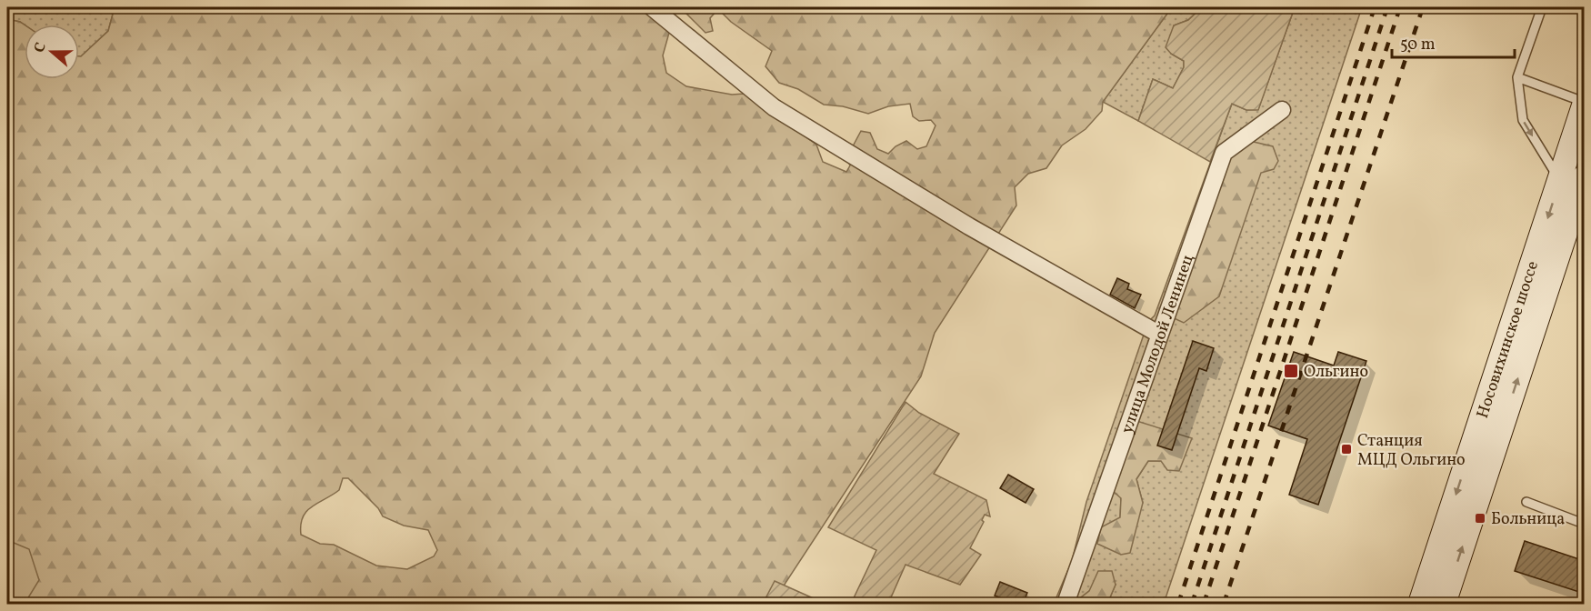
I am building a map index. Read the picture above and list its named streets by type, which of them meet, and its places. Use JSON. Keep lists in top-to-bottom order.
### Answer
{
  "streets": {
    "main road": ["Носовихинское шоссе"],
    "street": ["улица Молодой Ленинец"]
  },
  "places": {
    "transit": ["Ольгино", "Станция МЦД Ольгино", "Больница"]
  },
  "scale_bar": "50 m",
  "north": "left"
}
